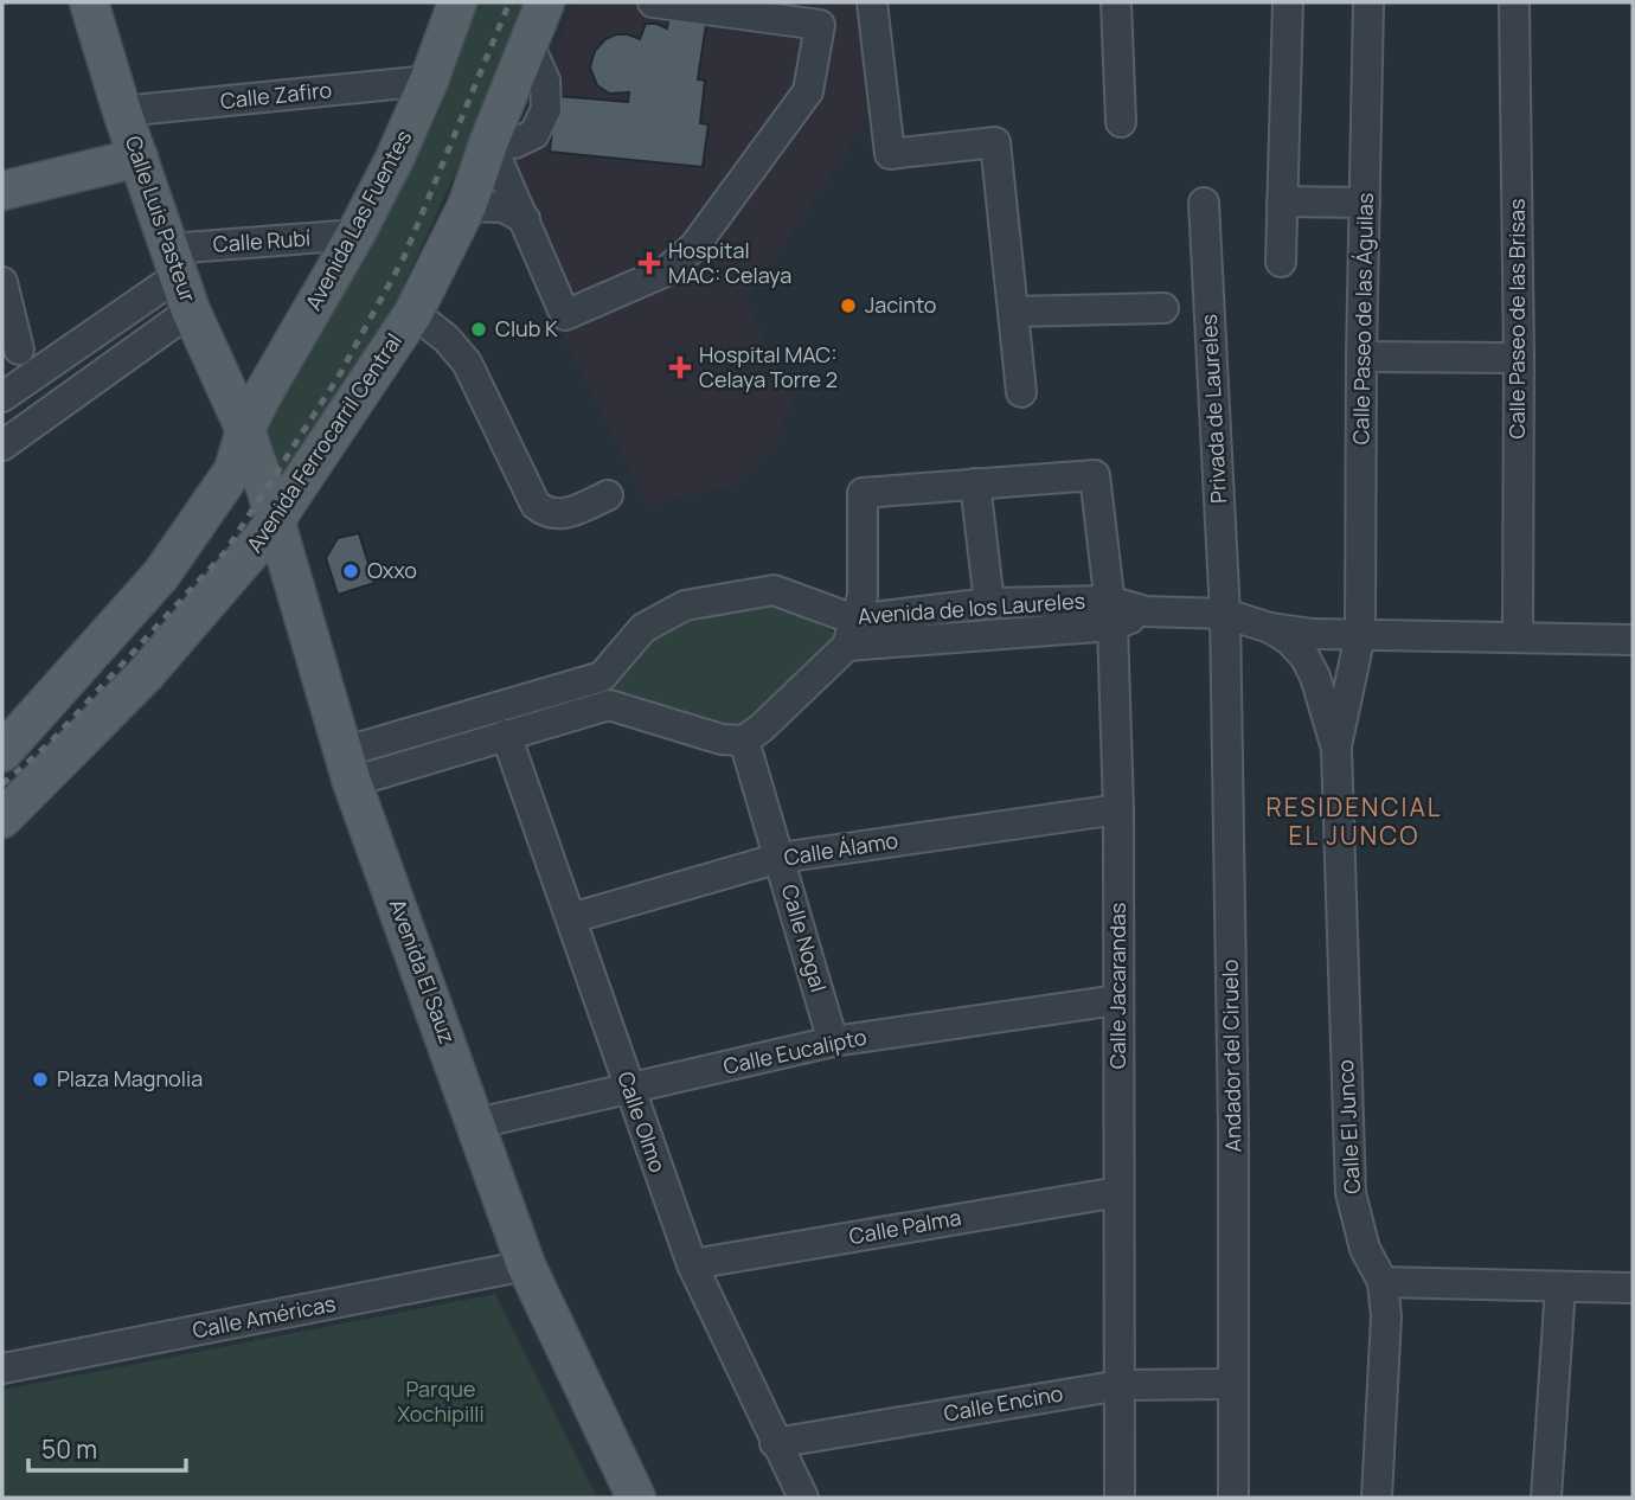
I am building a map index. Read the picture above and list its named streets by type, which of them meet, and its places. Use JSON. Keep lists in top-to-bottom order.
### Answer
{
  "streets": {
    "main road": [
      "Calle Luis Pasteur",
      "Avenida Las Fuentes",
      "Avenida Ferrocarril Central",
      "Avenida El Sauz"
    ],
    "street": [
      "Calle Zafiro",
      "Calle Rubí",
      "Calle Paseo de las Águilas",
      "Calle Paseo de las Brisas",
      "Privada de Laureles",
      "Avenida de los Laureles",
      "Calle Álamo",
      "Calle Nogal",
      "Calle Jacarandas",
      "Calle Eucalipto",
      "Andador del Ciruelo",
      "Calle Olmo",
      "Calle El Junco",
      "Calle Palma",
      "Calle Américas",
      "Calle Encino"
    ]
  },
  "crossings": [
    ["Calle Zafiro", "Calle Luis Pasteur"],
    ["Calle Zafiro", "Avenida Las Fuentes"],
    ["Calle Luis Pasteur", "Avenida Las Fuentes"],
    ["Calle Luis Pasteur", "Calle Rubí"],
    ["Calle Luis Pasteur", "Avenida El Sauz"],
    ["Avenida Las Fuentes", "Calle Rubí"],
    ["Avenida Las Fuentes", "Avenida El Sauz"],
    ["Calle Paseo de las Águilas", "Avenida de los Laureles"],
    ["Calle Paseo de las Águilas", "Calle El Junco"],
    ["Calle Paseo de las Brisas", "Avenida de los Laureles"],
    ["Privada de Laureles", "Avenida de los Laureles"],
    ["Privada de Laureles", "Andador del Ciruelo"],
    ["Avenida Ferrocarril Central", "Avenida El Sauz"],
    ["Avenida de los Laureles", "Calle Nogal"],
    ["Avenida de los Laureles", "Avenida El Sauz"],
    ["Avenida de los Laureles", "Calle Jacarandas"],
    ["Avenida de los Laureles", "Andador del Ciruelo"],
    ["Avenida de los Laureles", "Calle El Junco"],
    ["Calle Álamo", "Calle Nogal"],
    ["Calle Álamo", "Calle Jacarandas"],
    ["Calle Álamo", "Calle Olmo"],
    ["Calle Nogal", "Calle Eucalipto"],
    ["Avenida El Sauz", "Calle Eucalipto"],
    ["Avenida El Sauz", "Calle Américas"],
    ["Calle Jacarandas", "Calle Eucalipto"],
    ["Calle Jacarandas", "Calle Palma"],
    ["Calle Jacarandas", "Calle Encino"],
    ["Calle Eucalipto", "Calle Olmo"],
    ["Andador del Ciruelo", "Calle Encino"],
    ["Calle Olmo", "Calle Palma"],
    ["Calle Olmo", "Calle Encino"]
  ],
  "districts": ["RESIDENCIAL EL JUNCO"],
  "parks": ["Parque Xochipilli"],
  "places": {
    "health": ["Hospital MAC: Celaya", "Hospital MAC: Celaya Torre 2"],
    "other": [
      "Jacinto",
      "Club K",
      "Oxxo",
      "Plaza Magnolia"
    ]
  },
  "scale_bar": "50 m"
}
